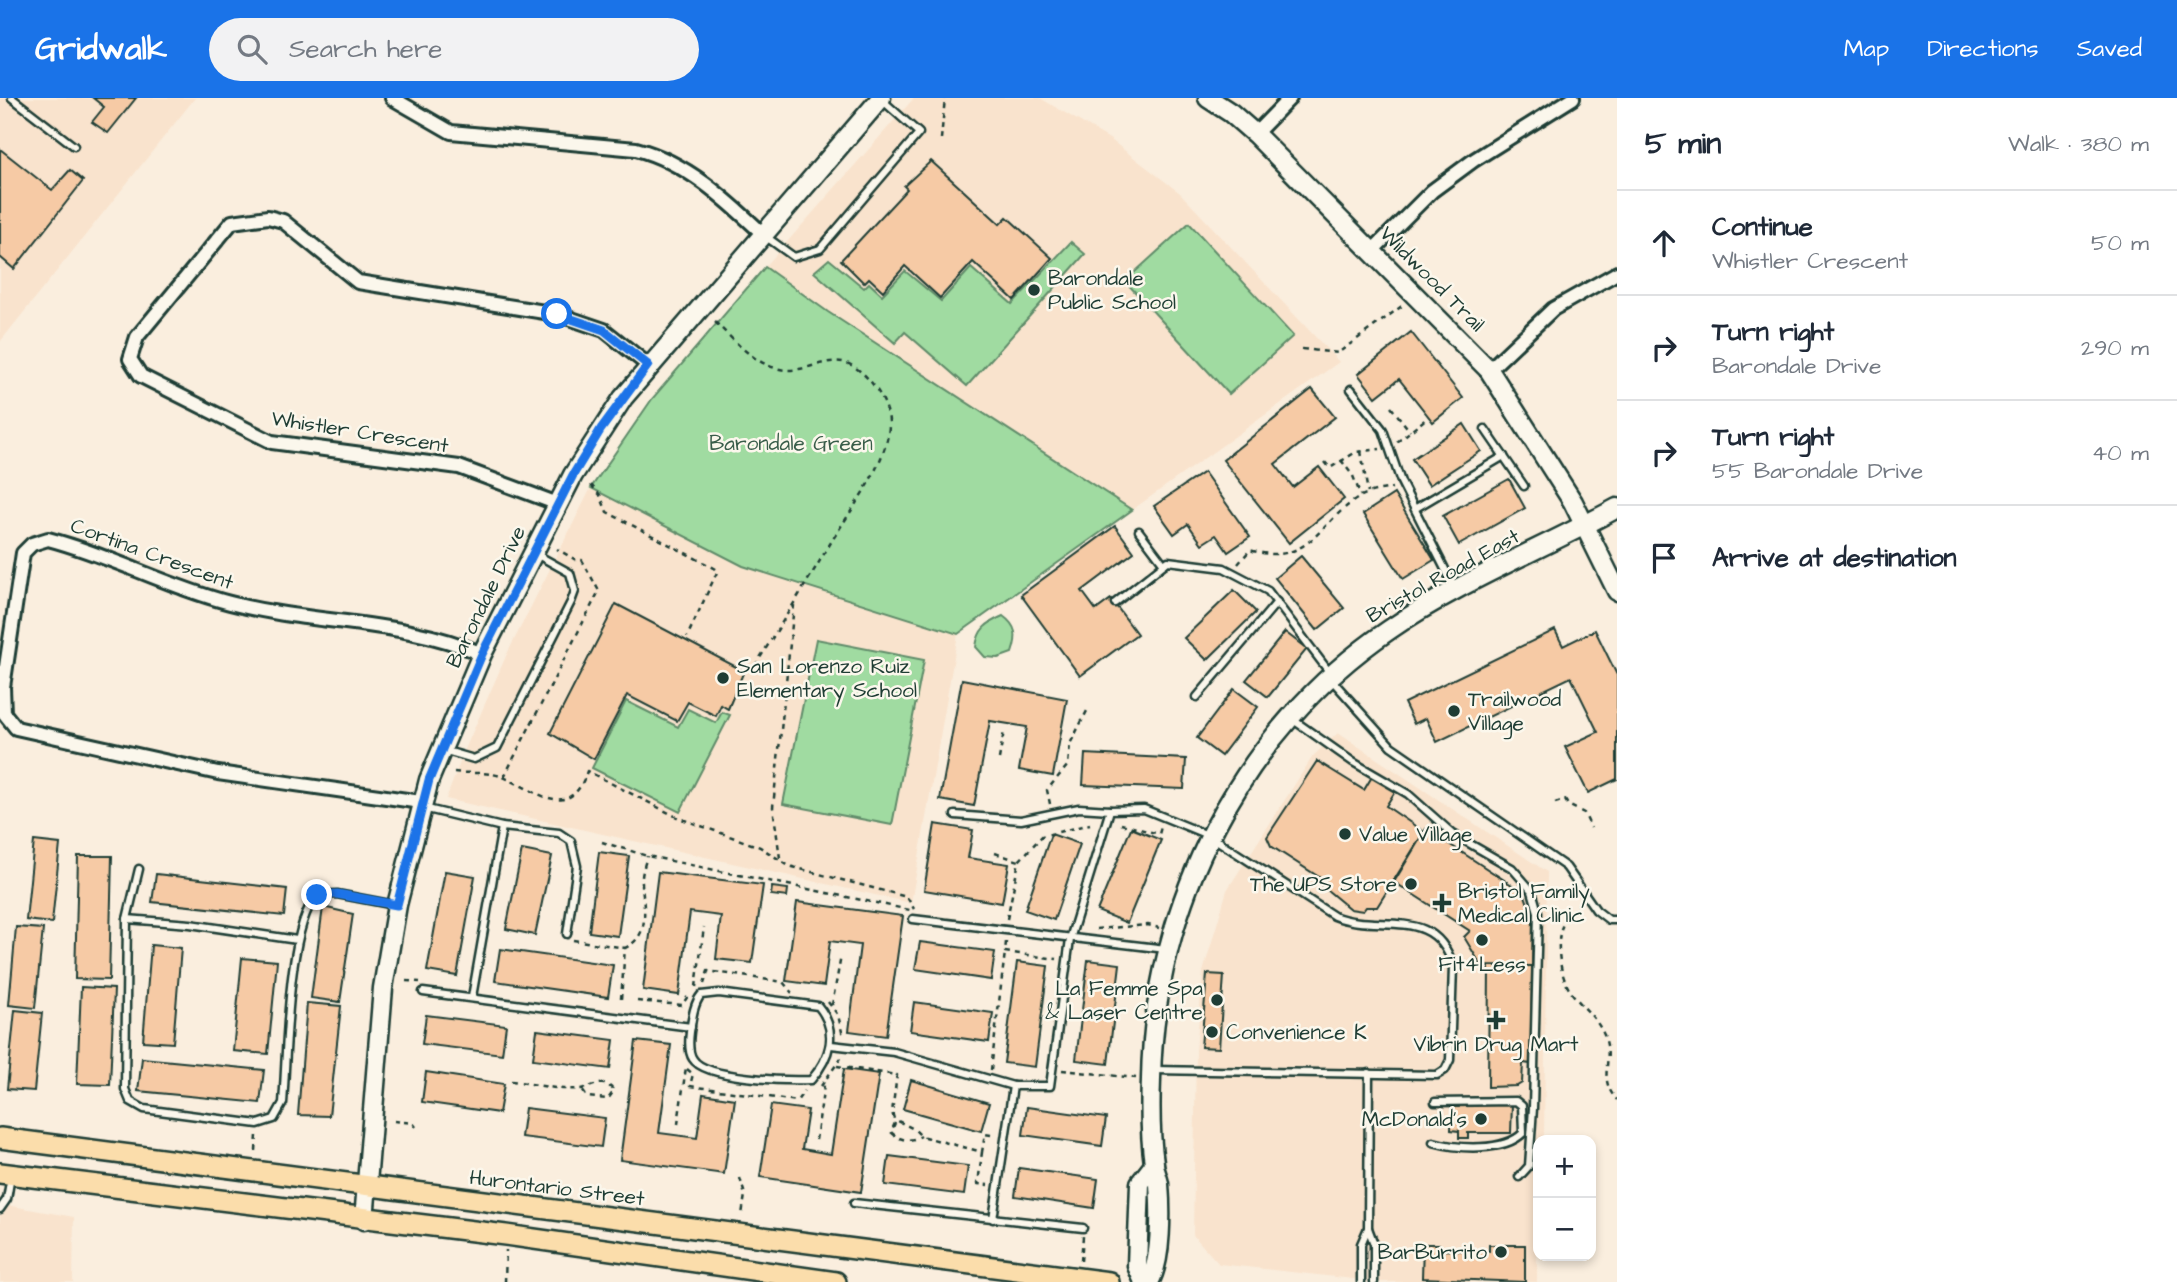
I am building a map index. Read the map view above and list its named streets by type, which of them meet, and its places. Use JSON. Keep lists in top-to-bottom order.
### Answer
{
  "streets": {
    "main road": ["Hurontario Street"],
    "street": [
      "Wildwood Trail",
      "Whistler Crescent",
      "Cortina Crescent",
      "Bristol Road East",
      "Barondale Drive"
    ]
  },
  "crossings": [
    ["Wildwood Trail", "Bristol Road East"],
    ["Whistler Crescent", "Barondale Drive"],
    ["Cortina Crescent", "Barondale Drive"],
    ["Barondale Drive", "Hurontario Street"]
  ],
  "parks": ["Barondale Green"],
  "places": {
    "other": [
      "Barondale Public School",
      "San Lorenzo Ruiz Elementary School",
      "Trailwood Village",
      "Value Village",
      "The UPS Store",
      "Fit4Less",
      "La Femme Spa & Laser Centre",
      "Convenience K",
      "McDonald's",
      "BarBurrito"
    ],
    "health": ["Bristol Family Medical Clinic", "Vibrin Drug Mart"]
  },
  "page": {
    "header": "Gridwalk",
    "search": "Search here",
    "nav": ["Map", "Directions", "Saved"],
    "heading": ["5 min", "Walk · 380 m"],
    "list": [
      ["Continue", "Whistler Crescent", "50 m"],
      ["Turn right", "Barondale Drive", "290 m"],
      ["Turn right", "55 Barondale Drive", "40 m"],
      "Arrive at destination"
    ],
    "map_buttons": ["+", "−"]
  }
}
